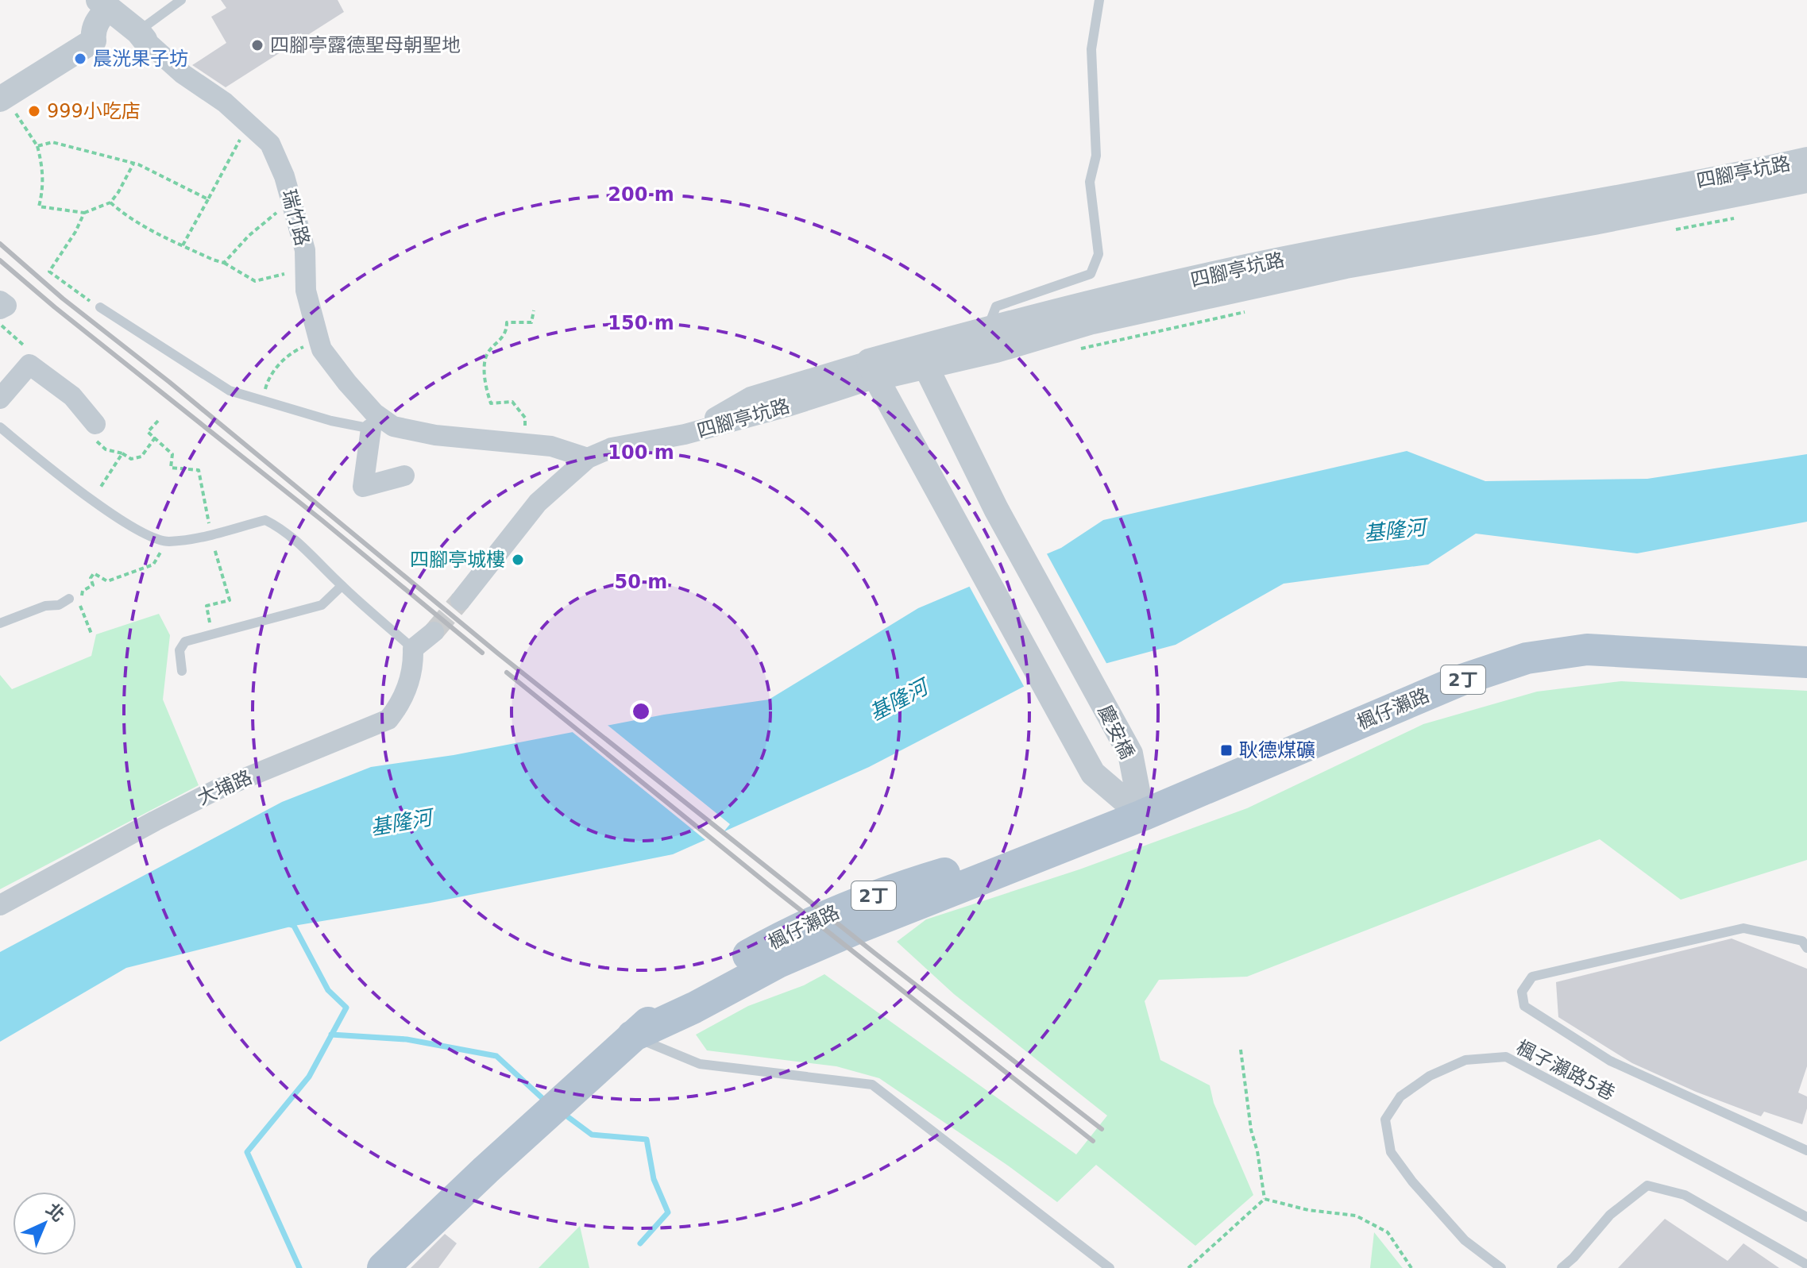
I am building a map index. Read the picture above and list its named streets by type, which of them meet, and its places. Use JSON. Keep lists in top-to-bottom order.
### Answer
{
  "streets": {
    "main road": ["2丁", "楓仔瀨路"],
    "street": [
      "四腳亭坑路",
      "瑞竹路",
      "慶安橋",
      "大埔路"
    ],
    "lane": ["楓子瀨路5巷"]
  },
  "crossings": [
    ["四腳亭坑路", "瑞竹路"],
    ["四腳亭坑路", "慶安橋"],
    ["楓仔瀨路", "慶安橋"]
  ],
  "water": ["基隆河"],
  "places": {
    "other": [
      "四腳亭露德聖母朝聖地",
      "晨洸果子坊",
      "999小吃店",
      "四腳亭城樓"
    ],
    "transit": ["耿德煤礦"]
  },
  "north": "top right",
  "rings": [
    "200 m",
    "150 m",
    "100 m",
    "50 m"
  ]
}
